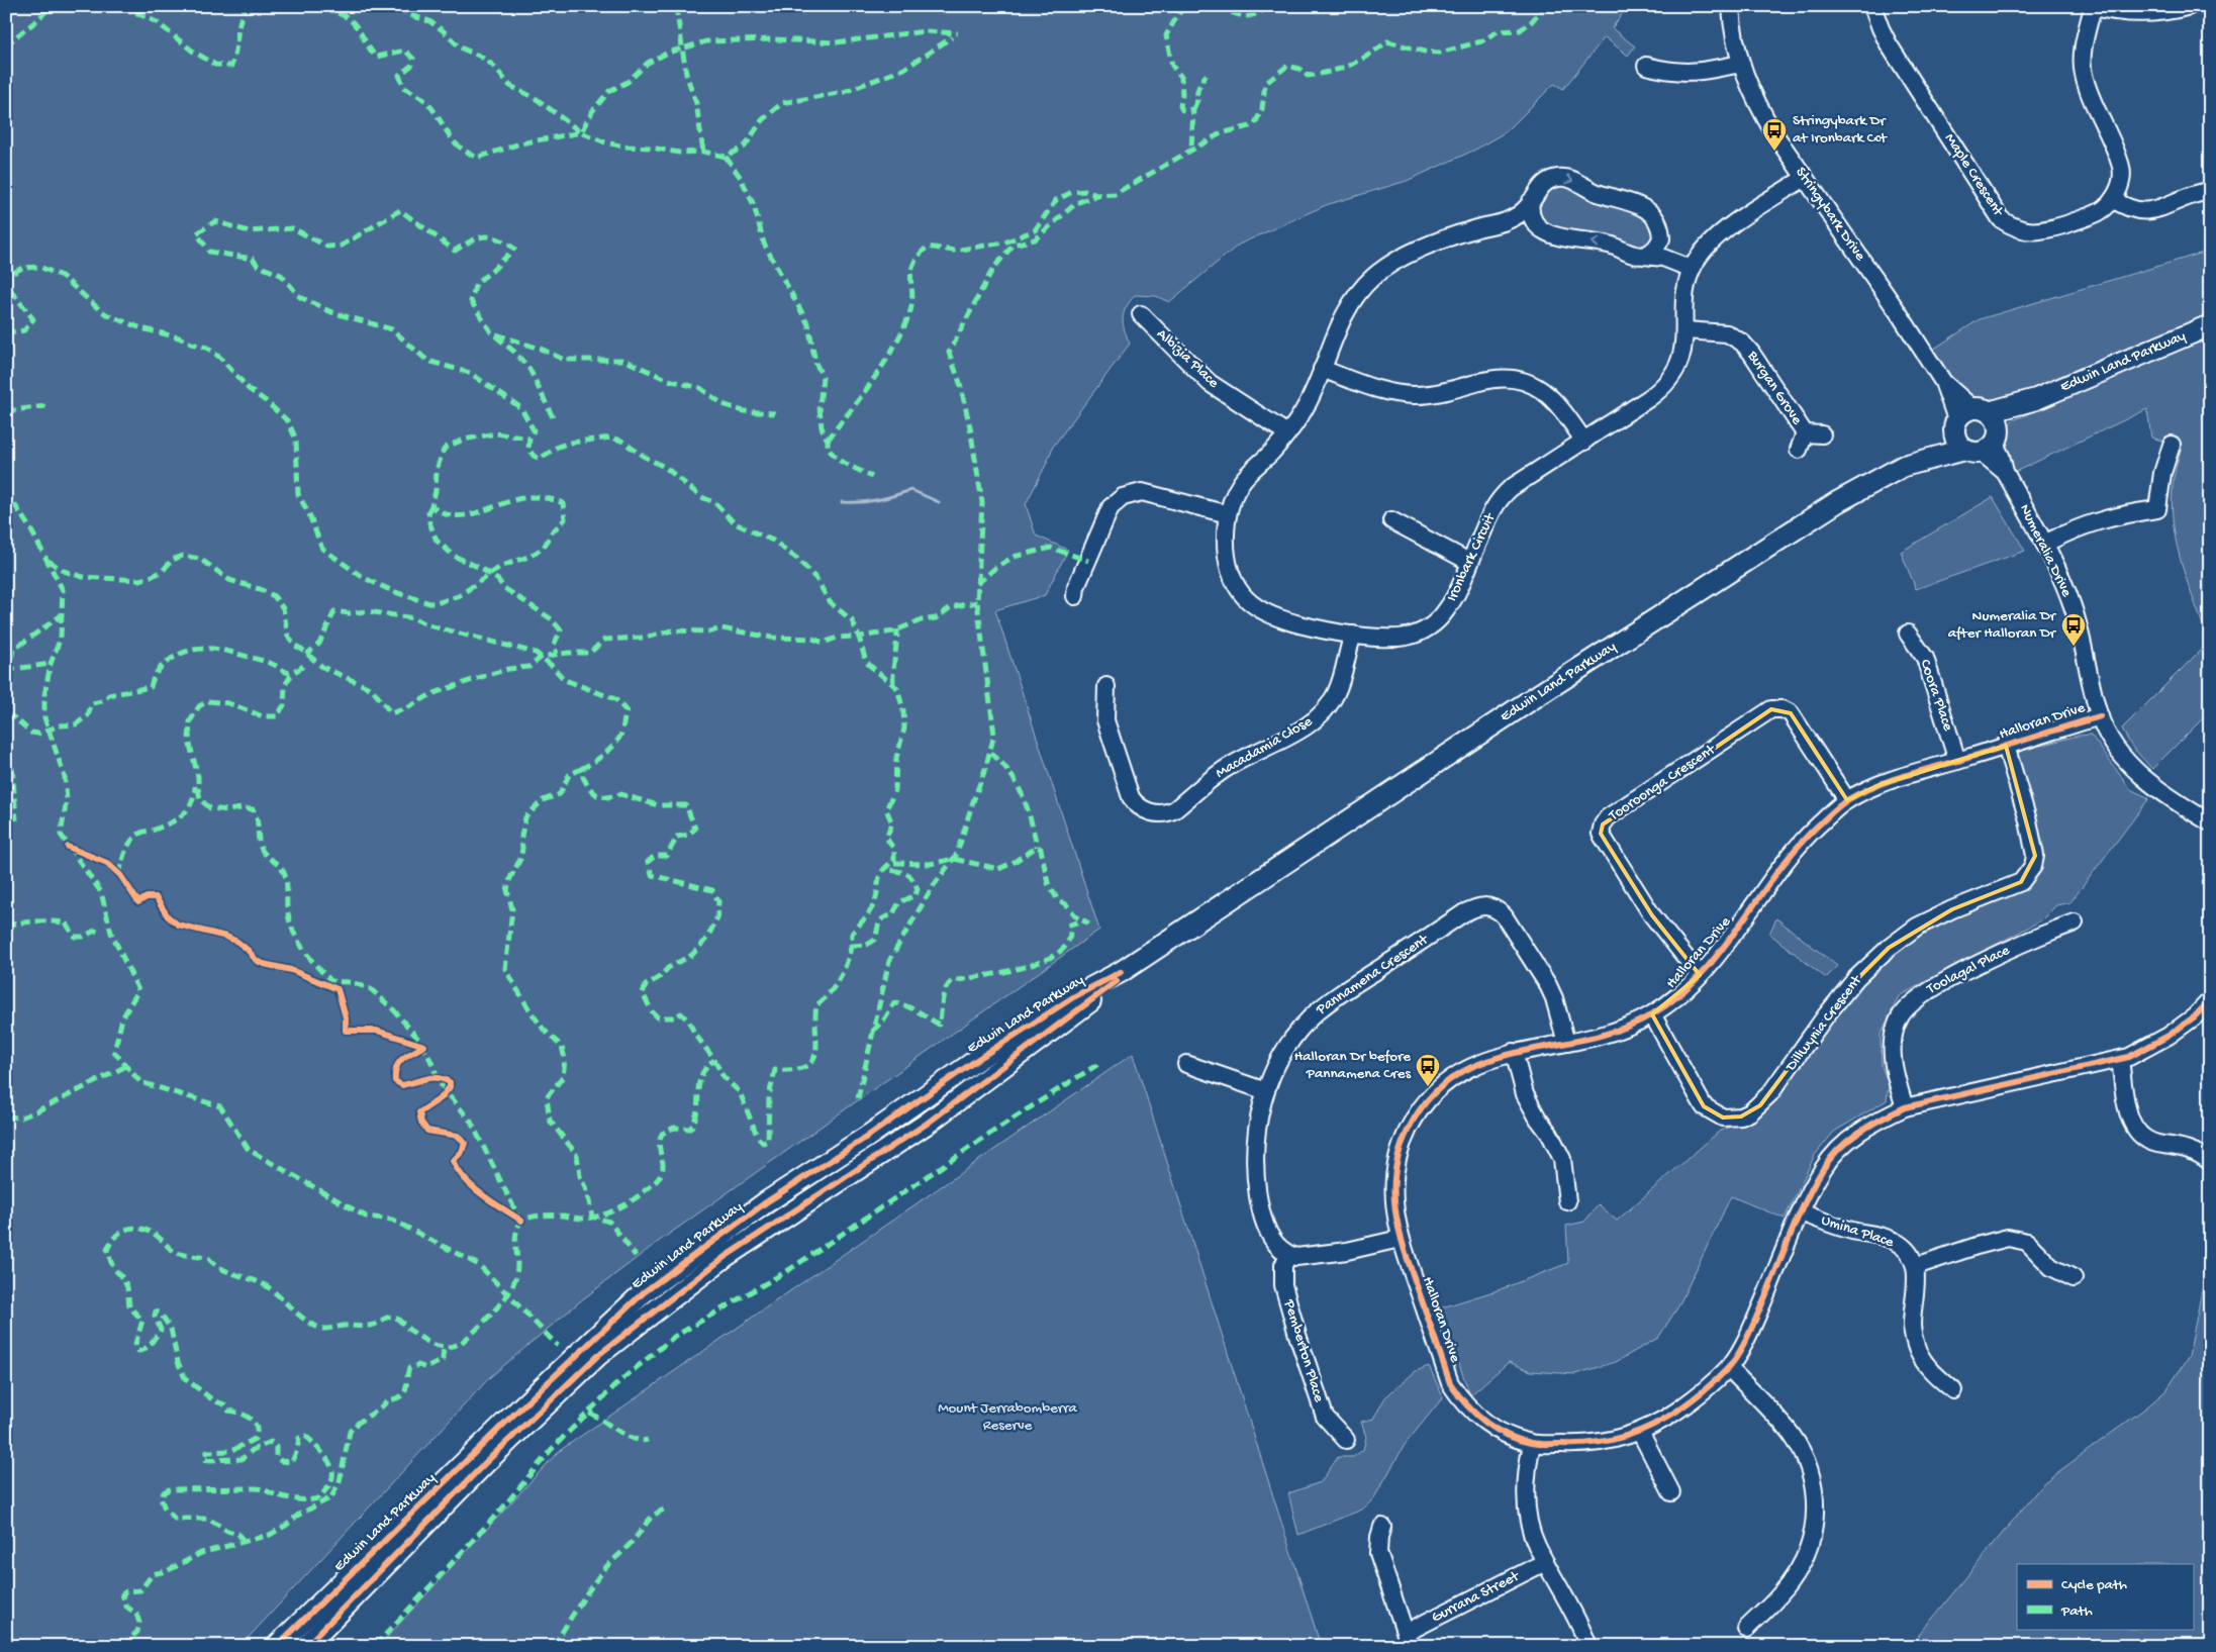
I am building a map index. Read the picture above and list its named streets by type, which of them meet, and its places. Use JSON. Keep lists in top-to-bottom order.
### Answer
{
  "streets": {
    "main road": ["Edwin Land Parkway"],
    "street": [
      "Maple Crescent",
      "Stringybark Drive",
      "Albizia Place",
      "Burgan Grove",
      "Numeralia Drive",
      "Ironbark Circuit",
      "Coora Place",
      "Halloran Drive",
      "Macadamia Close",
      "Tooroonga Crescent",
      "Toolagal Place",
      "Pannamena Crescent",
      "Dillwynia Crescent",
      "Umina Place",
      "Pemberton Place",
      "Gurrana Street"
    ]
  },
  "crossings": [
    ["Stringybark Drive", "Edwin Land Parkway"],
    ["Stringybark Drive", "Numeralia Drive"],
    ["Stringybark Drive", "Ironbark Circuit"],
    ["Albizia Place", "Ironbark Circuit"],
    ["Edwin Land Parkway", "Numeralia Drive"],
    ["Burgan Grove", "Ironbark Circuit"],
    ["Numeralia Drive", "Halloran Drive"],
    ["Ironbark Circuit", "Macadamia Close"],
    ["Coora Place", "Halloran Drive"],
    ["Halloran Drive", "Tooroonga Crescent"],
    ["Halloran Drive", "Toolagal Place"],
    ["Halloran Drive", "Pannamena Crescent"],
    ["Halloran Drive", "Dillwynia Crescent"],
    ["Halloran Drive", "Umina Place"],
    ["Pannamena Crescent", "Pemberton Place"]
  ],
  "parks": ["Mount Jerrabomberra Reserve"],
  "places": {
    "bus stop": ["Stringybark Dr at Ironbark Cct", "Numeralia Dr after Halloran Dr", "Halloran Dr before Pannamena Cres"]
  },
  "legend": ["Cycle path", "Path"]
}
